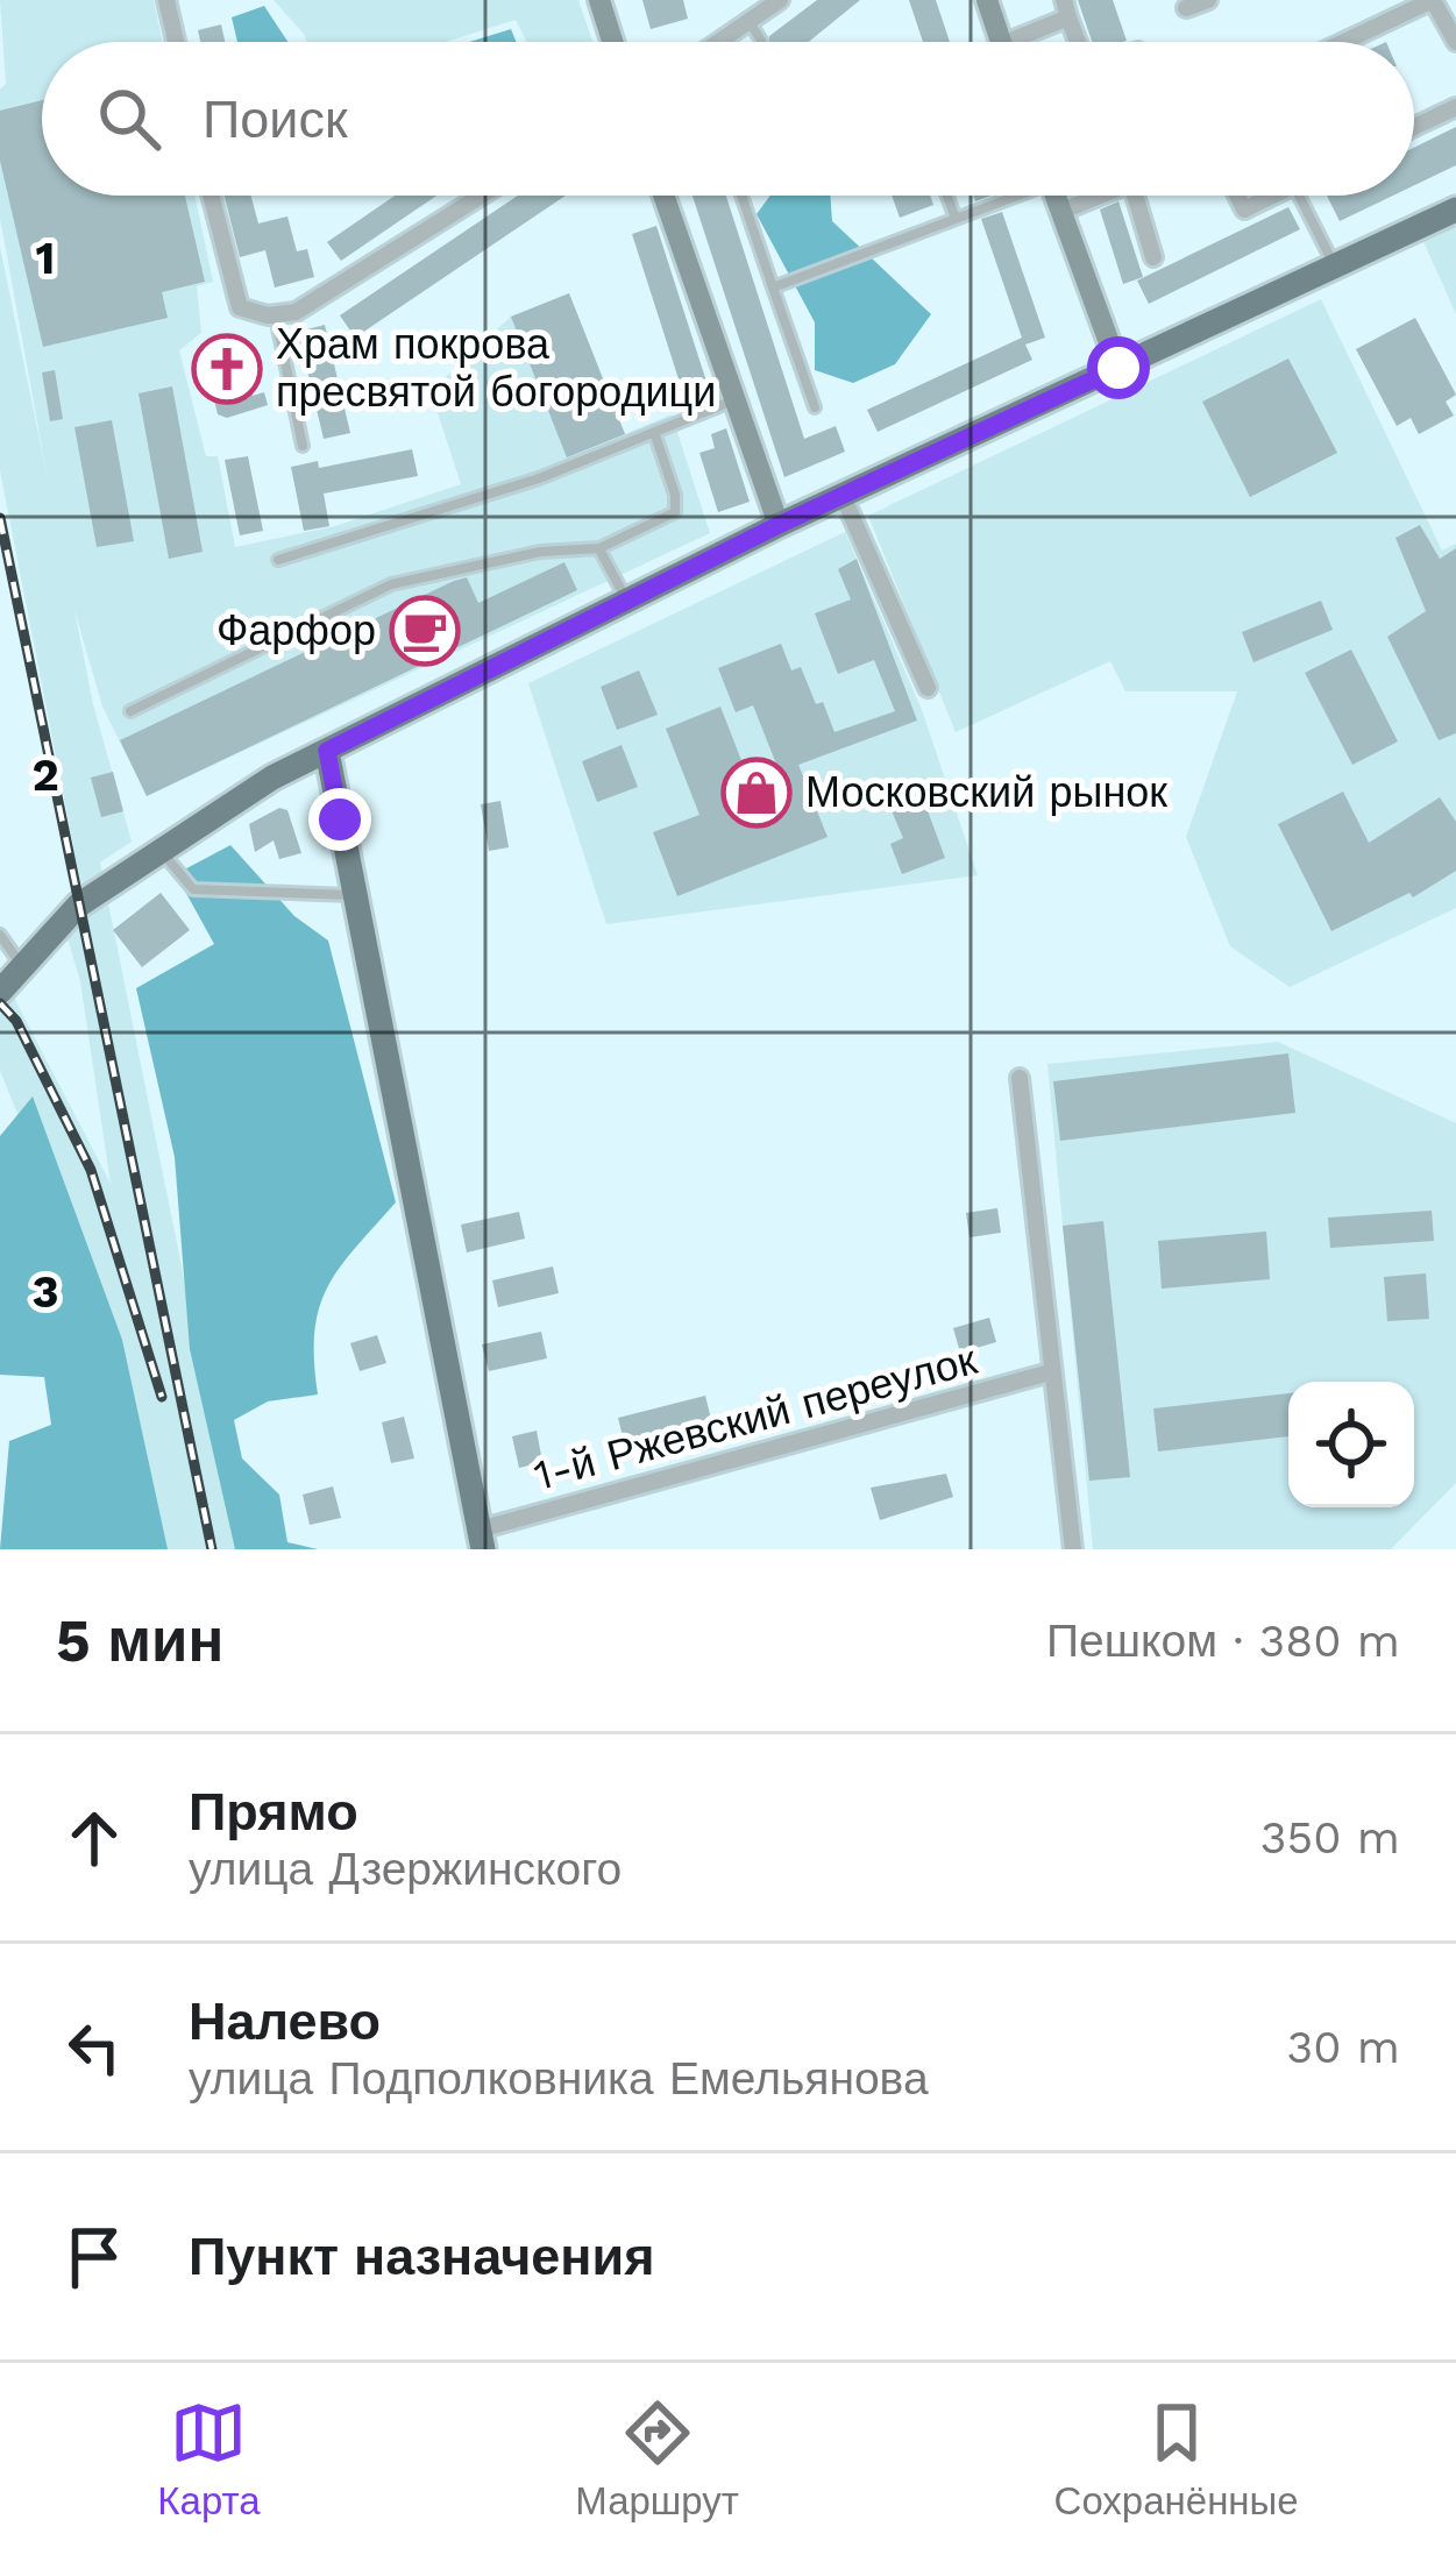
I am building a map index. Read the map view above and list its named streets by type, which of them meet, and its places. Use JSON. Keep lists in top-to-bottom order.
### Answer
{
  "streets": {
    "street": ["1-й Ржевский переулок"]
  },
  "places": {
    "church": ["Храм покрова пресвятой богородици"],
    "cafe": ["Фарфор"],
    "shop": ["Московский рынок"]
  },
  "page": {
    "search": "Поиск",
    "heading": ["5 мин", "Пешком · 380 m"],
    "list": [
      ["Прямо", "улица Дзержинского", "350 m"],
      ["Налево", "улица Подполковника Емельянова", "30 m"],
      "Пункт назначения"
    ],
    "nav": ["Карта", "Маршрут", "Сохранённые"]
  },
  "grid": {
    "rows": ["1", "2", "3"]
  }
}
